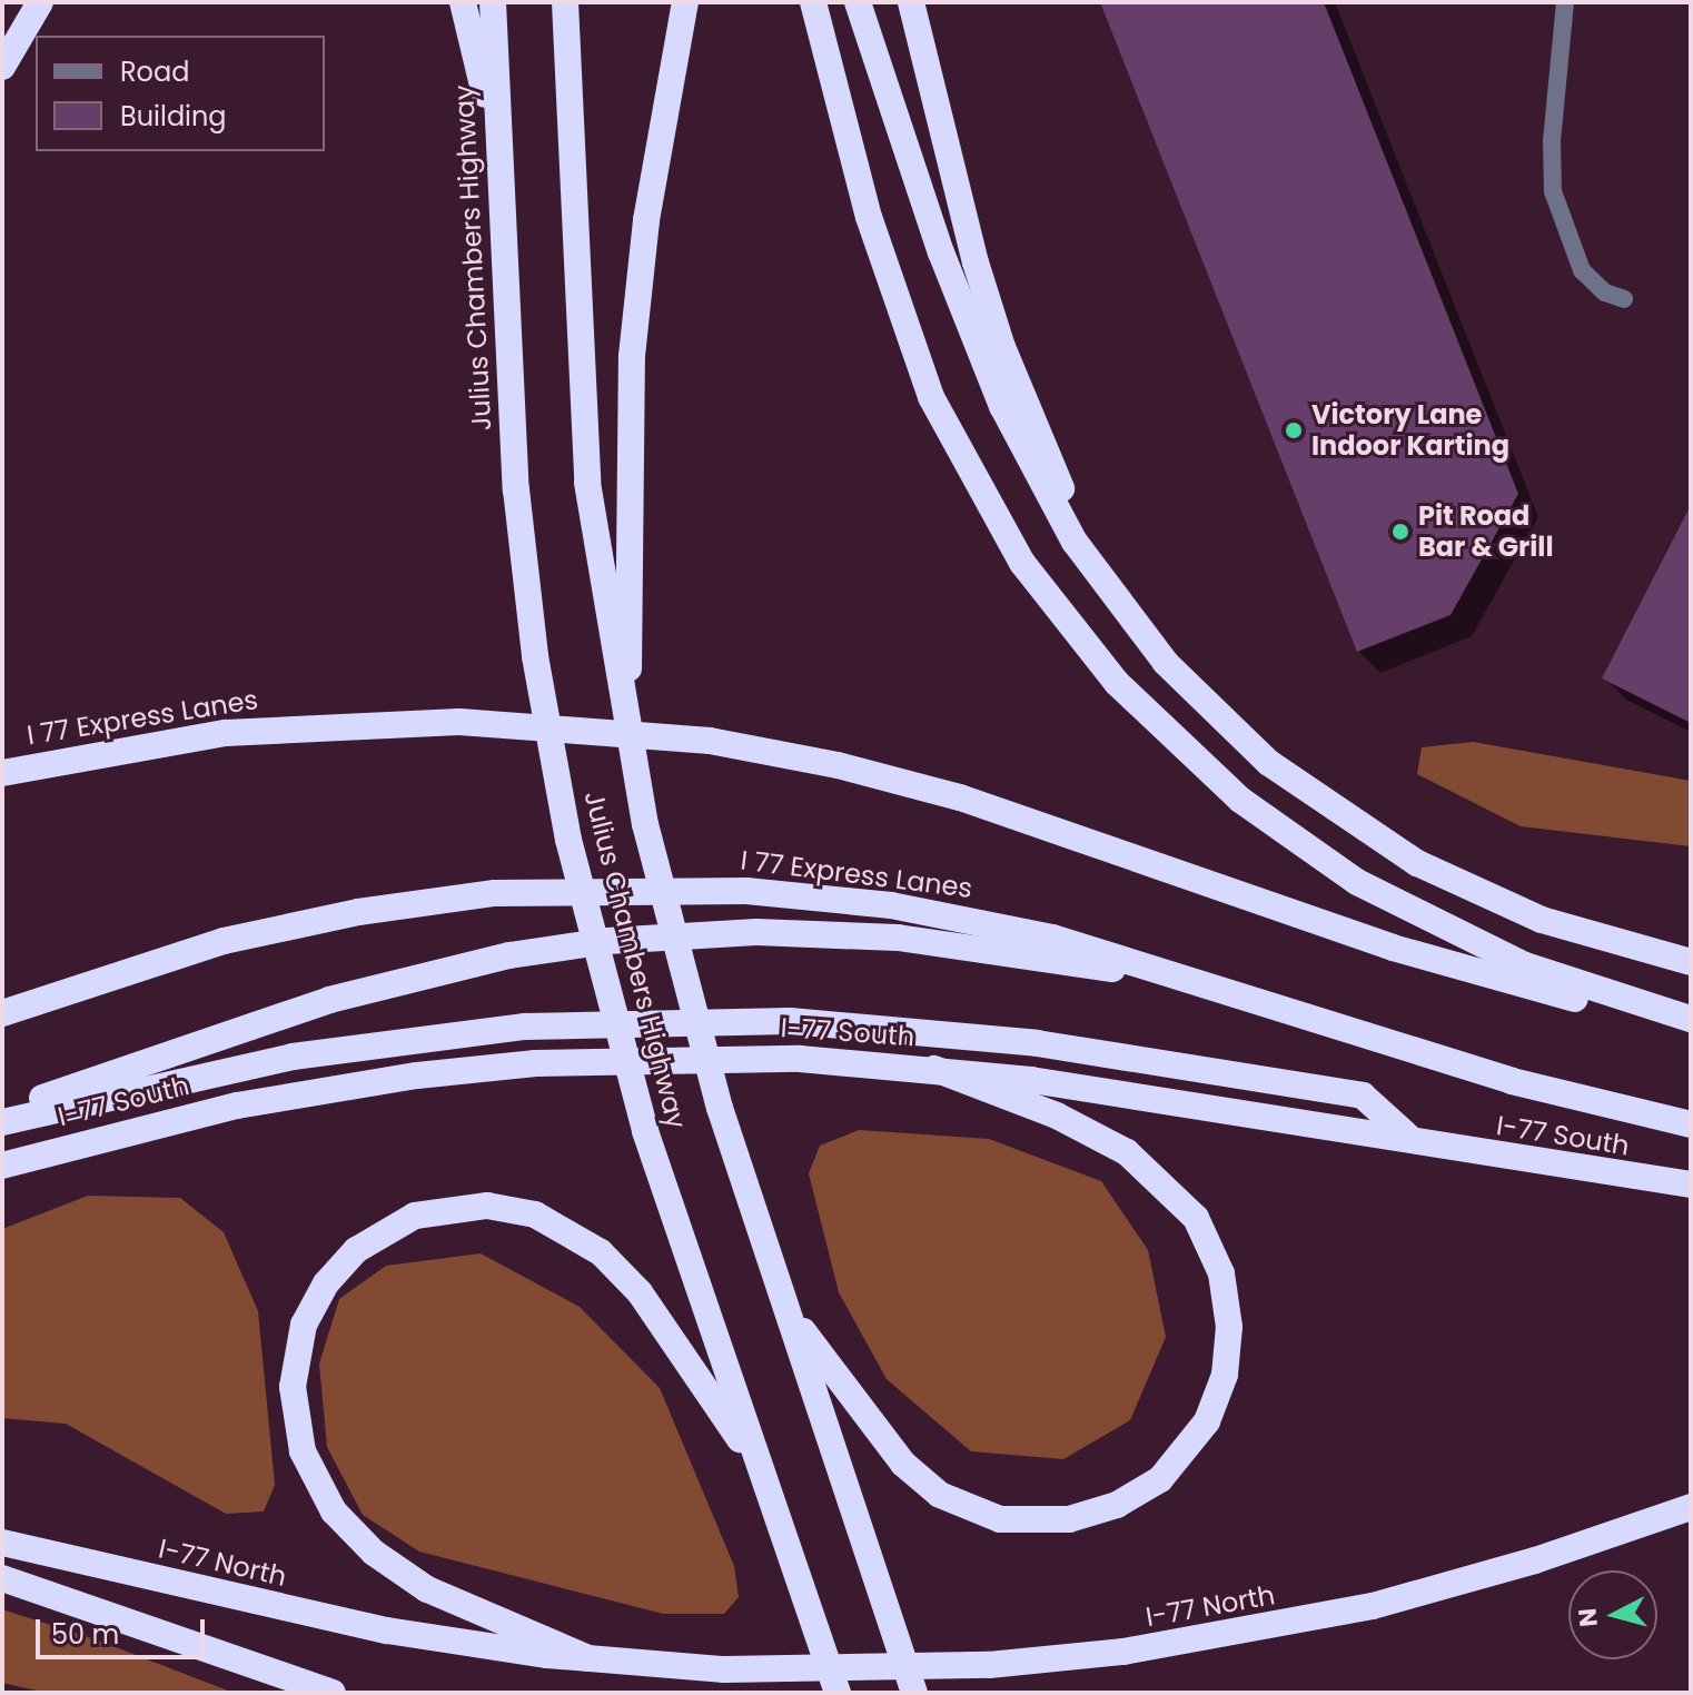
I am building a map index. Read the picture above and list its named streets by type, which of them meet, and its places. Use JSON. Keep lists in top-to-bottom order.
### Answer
{
  "streets": {
    "highway": [
      "Julius Chambers Highway",
      "I 77 Express Lanes",
      "I-77 South",
      "I-77 North"
    ]
  },
  "places": ["Victory Lane Indoor Karting", "Pit Road Bar & Grill"],
  "legend": ["Road", "Building"],
  "scale_bar": "50 m",
  "north": "left"
}
